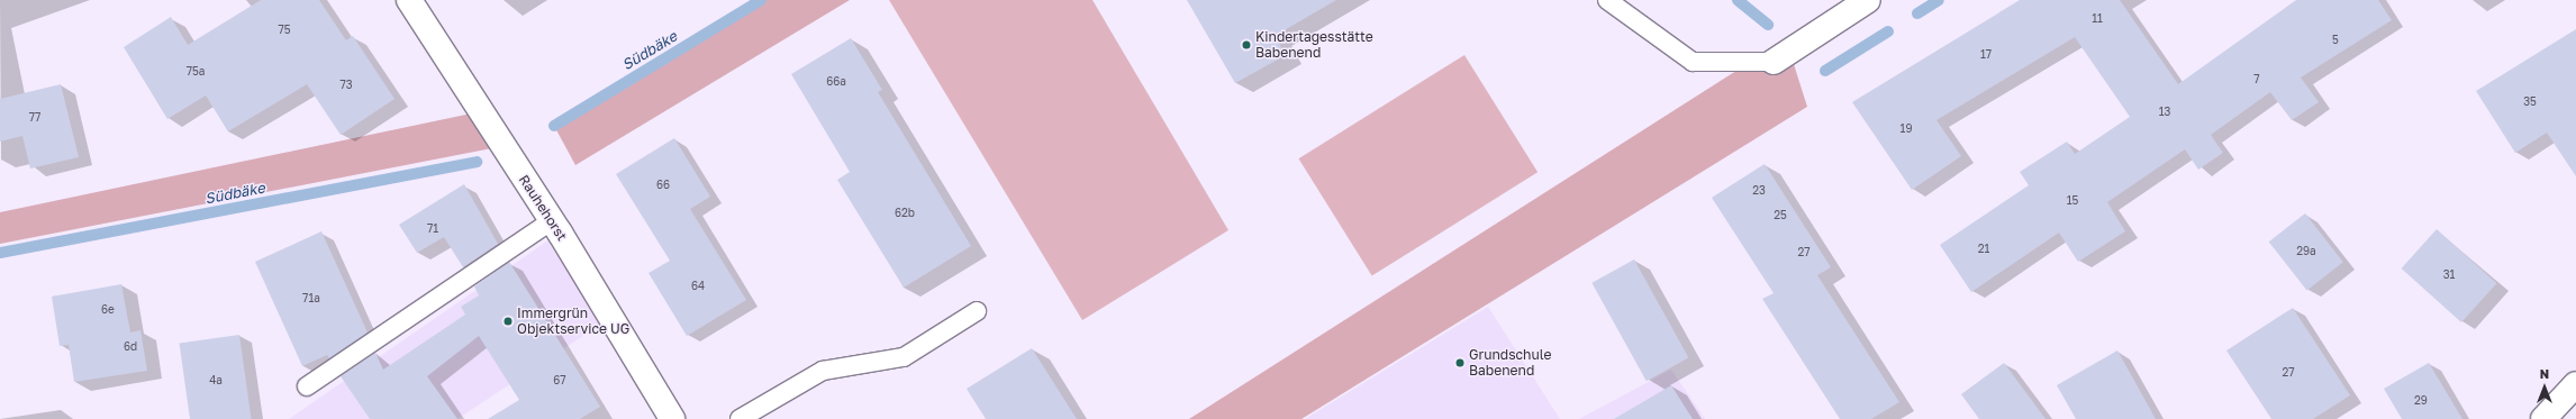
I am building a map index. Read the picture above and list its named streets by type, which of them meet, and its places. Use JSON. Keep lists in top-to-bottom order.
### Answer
{
  "streets": {
    "street": ["Rauhehorst"]
  },
  "water": ["Südbäke"],
  "places": ["Kindertagesstätte Babenend", "Immergrün Objektservice UG", "Grundschule Babenend"],
  "house_numbers": [
    "11",
    "75",
    "5",
    "17",
    "75a",
    "7",
    "66a",
    "73",
    "35",
    "13",
    "77",
    "19",
    "66",
    "23",
    "15",
    "62b",
    "25",
    "71",
    "21",
    "29a",
    "27",
    "31",
    "64",
    "71a",
    "6e",
    "6d",
    "27",
    "4a",
    "67",
    "29"
  ],
  "north": "top"
}
